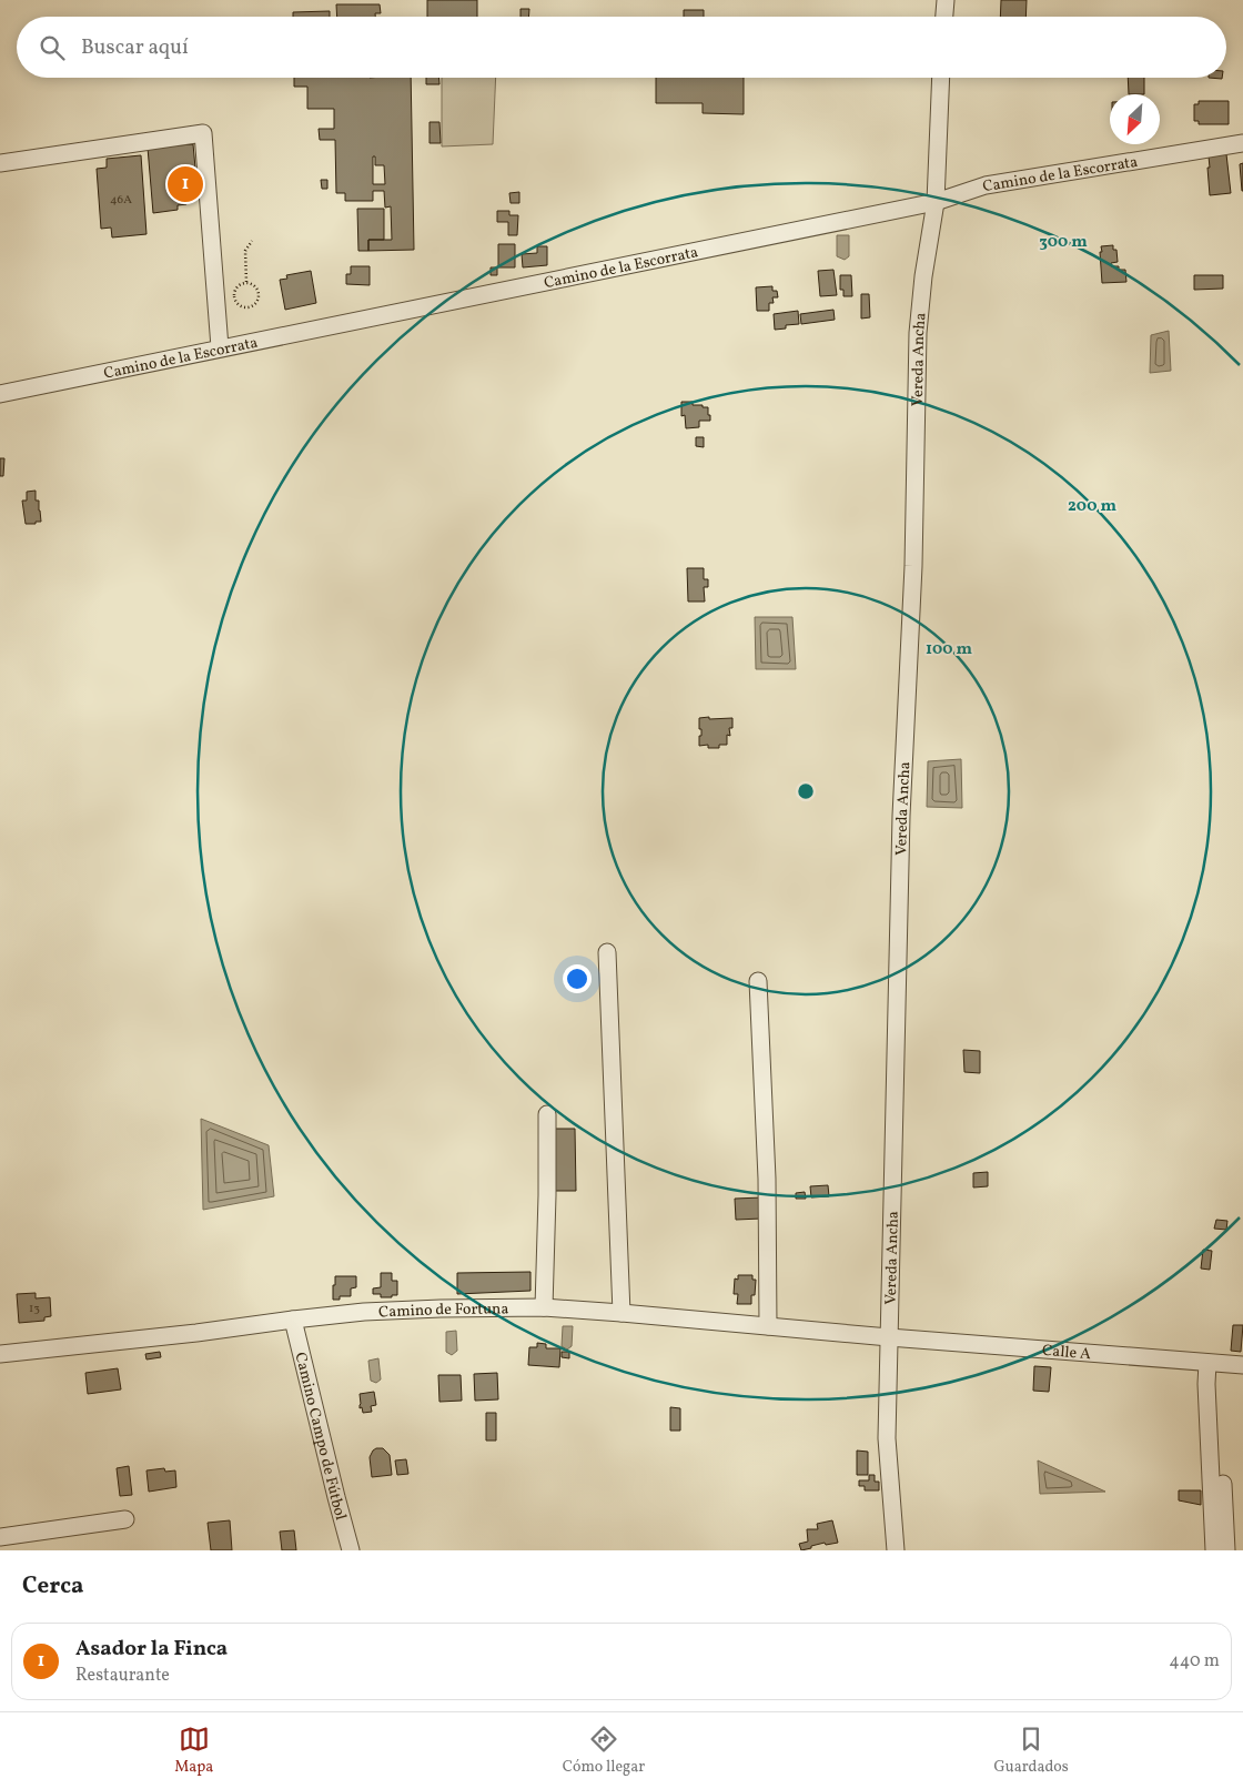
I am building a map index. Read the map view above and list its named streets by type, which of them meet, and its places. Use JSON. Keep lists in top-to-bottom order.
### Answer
{
  "streets": {
    "street": [
      "Camino de la Escorrata",
      "Vereda Ancha",
      "Camino de Fortuna",
      "Calle A",
      "Camino Campo de Fútbol"
    ]
  },
  "crossings": [
    ["Camino de la Escorrata", "Vereda Ancha"],
    ["Vereda Ancha", "Camino de Fortuna"],
    ["Vereda Ancha", "Calle A"],
    ["Camino de Fortuna", "Calle A"],
    ["Camino de Fortuna", "Camino Campo de Fútbol"]
  ],
  "house_numbers": ["46A", "13"],
  "north": "bottom left",
  "page": {
    "search": "Buscar aquí",
    "pins": "1",
    "heading": "Cerca",
    "list": [
      {
        "mark": "1",
        "name": "Asador la Finca",
        "note": "Restaurante",
        "value": "440 m"
      }
    ],
    "nav": ["Mapa", "Cómo llegar", "Guardados"]
  },
  "rings": ["300 m", "200 m", "100 m"]
}
